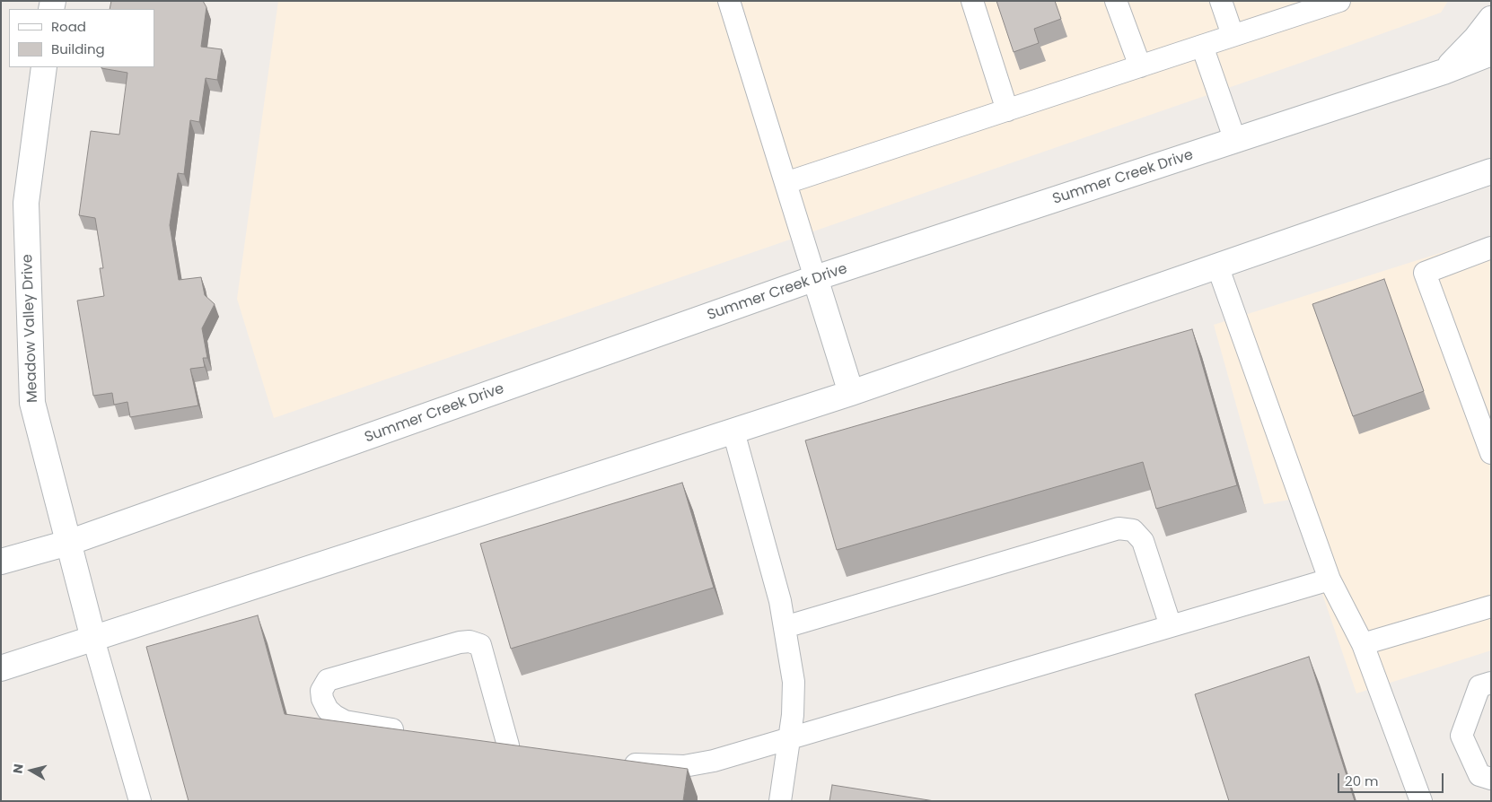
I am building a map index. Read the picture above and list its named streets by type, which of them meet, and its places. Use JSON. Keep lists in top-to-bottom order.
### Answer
{
  "streets": {
    "main road": ["Summer Creek Drive", "Meadow Valley Drive"]
  },
  "crossings": [
    ["Summer Creek Drive", "Meadow Valley Drive"]
  ],
  "legend": ["Road", "Building"],
  "scale_bar": "20 m",
  "north": "left"
}
